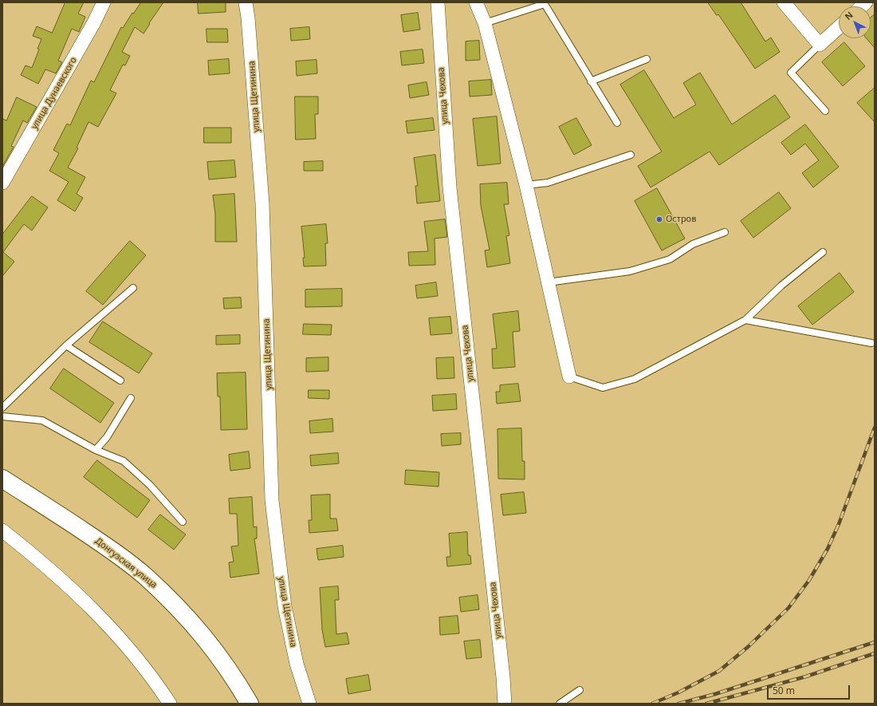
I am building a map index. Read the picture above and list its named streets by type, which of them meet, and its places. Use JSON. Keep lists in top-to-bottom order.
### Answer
{
  "streets": {
    "highway": ["Донгузская улица"],
    "street": ["улица Дунаевского", "улица Чехова", "улица Щетинина"]
  },
  "places": ["Остров"],
  "scale_bar": "50 m",
  "north": "top left"
}
